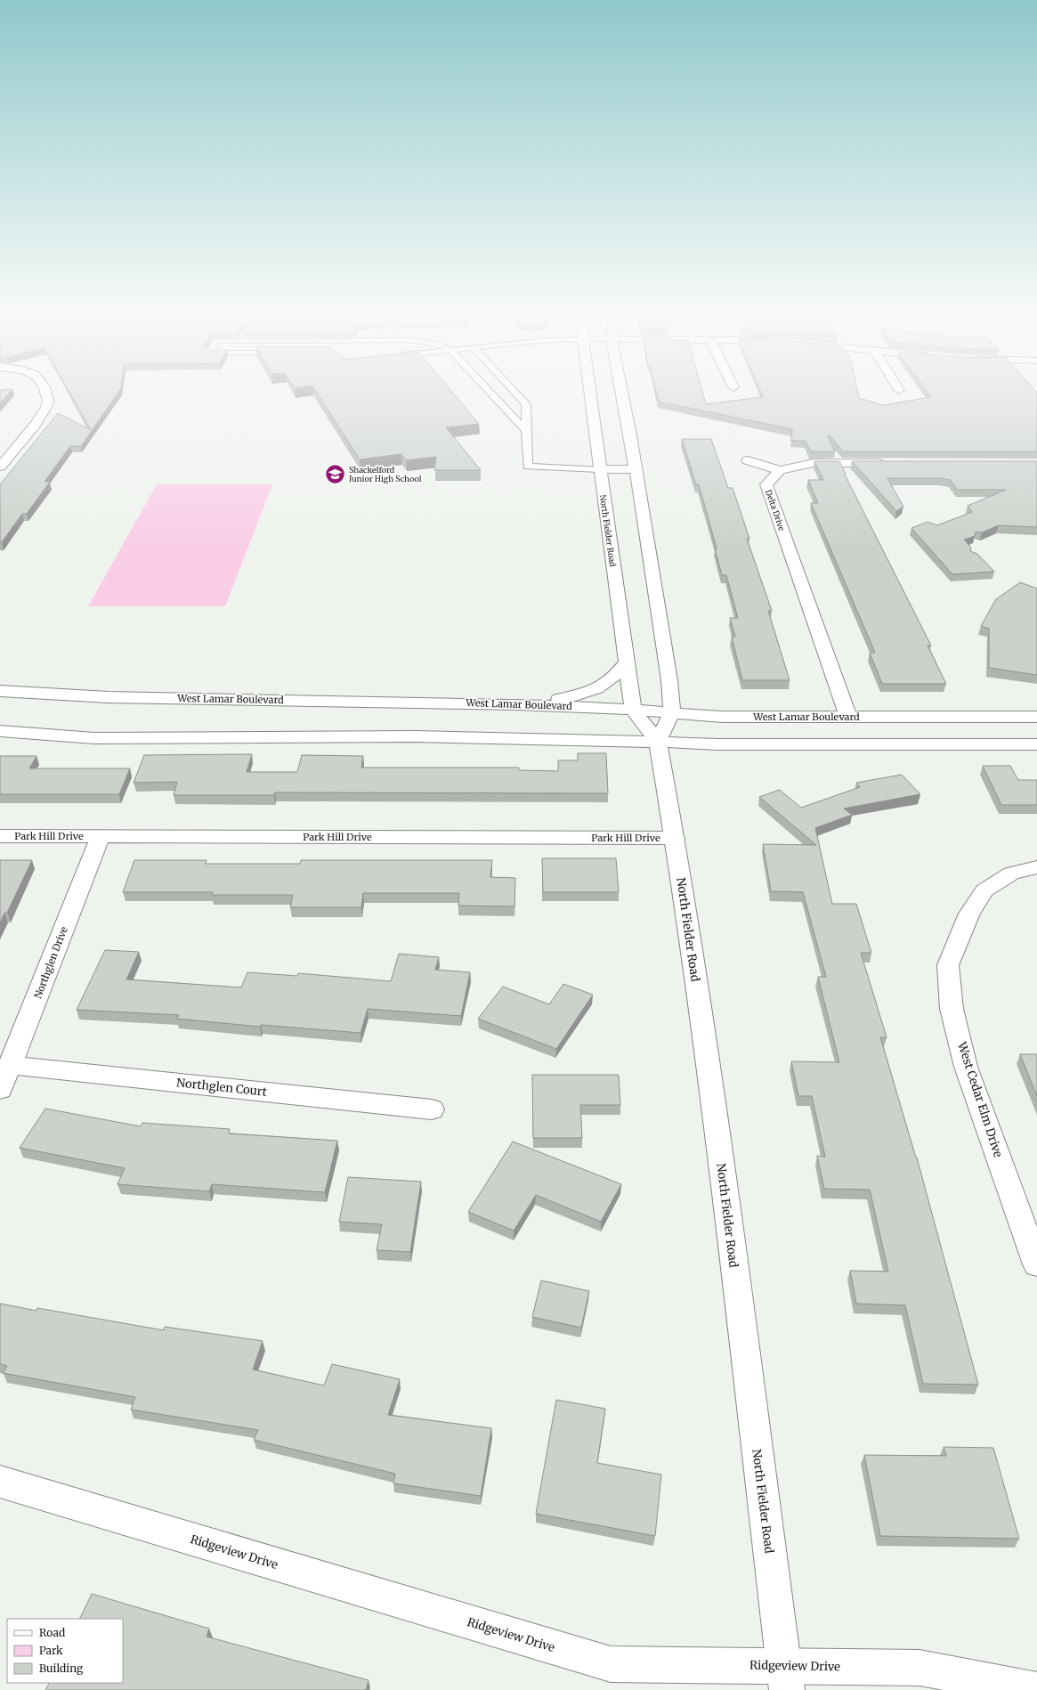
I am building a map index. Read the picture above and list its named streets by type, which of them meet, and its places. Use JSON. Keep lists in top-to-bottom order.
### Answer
{
  "streets": {
    "main road": [
      "Delta Drive",
      "North Fielder Road",
      "West Lamar Boulevard",
      "Park Hill Drive",
      "Northglen Drive",
      "Northglen Court",
      "West Cedar Elm Drive",
      "Ridgeview Drive"
    ]
  },
  "crossings": [
    ["Delta Drive", "West Lamar Boulevard"],
    ["North Fielder Road", "West Lamar Boulevard"],
    ["North Fielder Road", "Park Hill Drive"],
    ["North Fielder Road", "Ridgeview Drive"],
    ["Park Hill Drive", "Northglen Drive"],
    ["Northglen Drive", "Northglen Court"]
  ],
  "places": {
    "school or university": ["Shackelford Junior High School"]
  },
  "legend": ["Road", "Park", "Building"]
}
